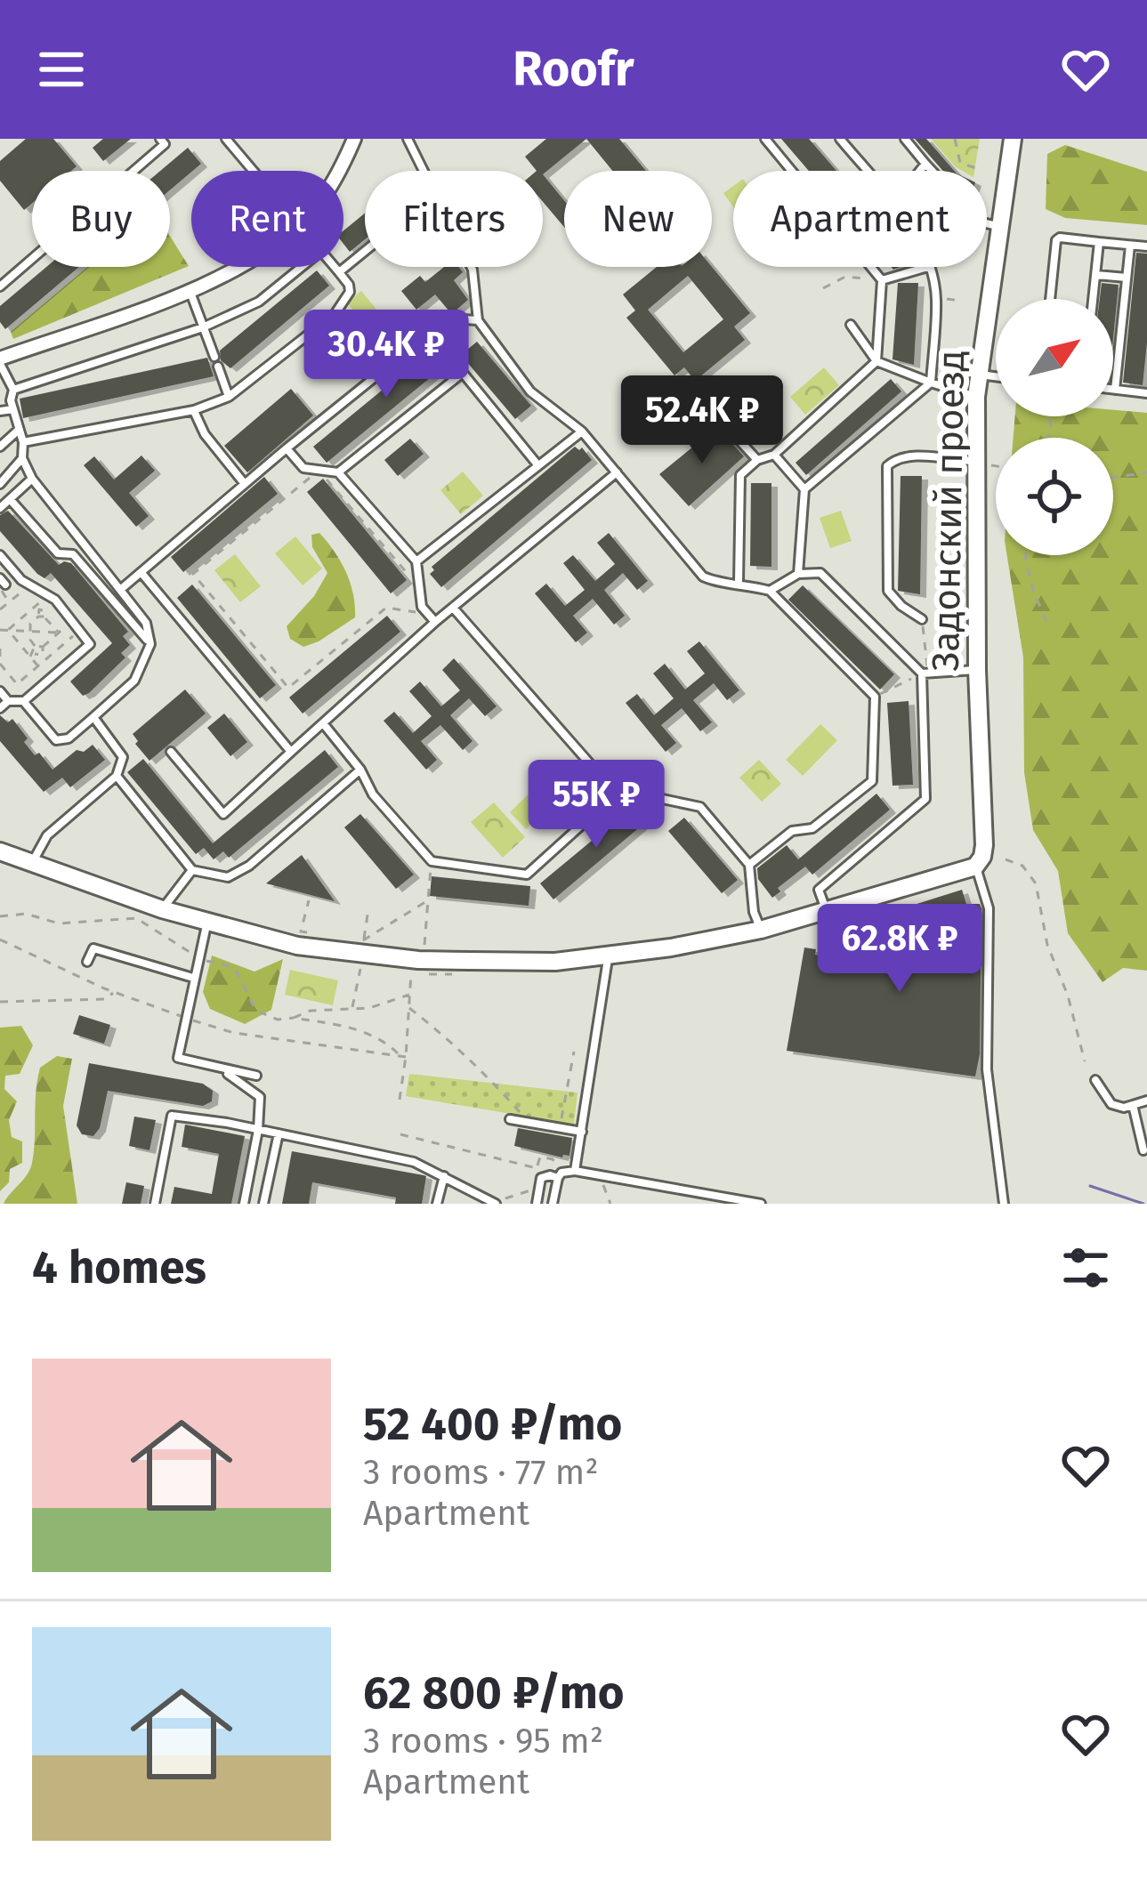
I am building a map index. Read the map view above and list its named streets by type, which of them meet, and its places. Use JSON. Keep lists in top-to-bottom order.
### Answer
{
  "streets": {
    "street": ["Задонский проезд"]
  },
  "north": "top right",
  "page": {
    "header": "Roofr",
    "chip": [
      "Buy",
      "Rent",
      "Filters",
      "New",
      "Apartment"
    ],
    "price": [
      "30.4K ₽",
      "52.4K ₽",
      "55K ₽",
      "62.8K ₽"
    ],
    "heading": "4 homes",
    "list": [
      {
        "name": "52 400 ₽/mo",
        "note": "3 rooms · 77 m² · Apartment"
      },
      {
        "name": "62 800 ₽/mo",
        "note": "3 rooms · 95 m² · Apartment"
      }
    ]
  }
}
